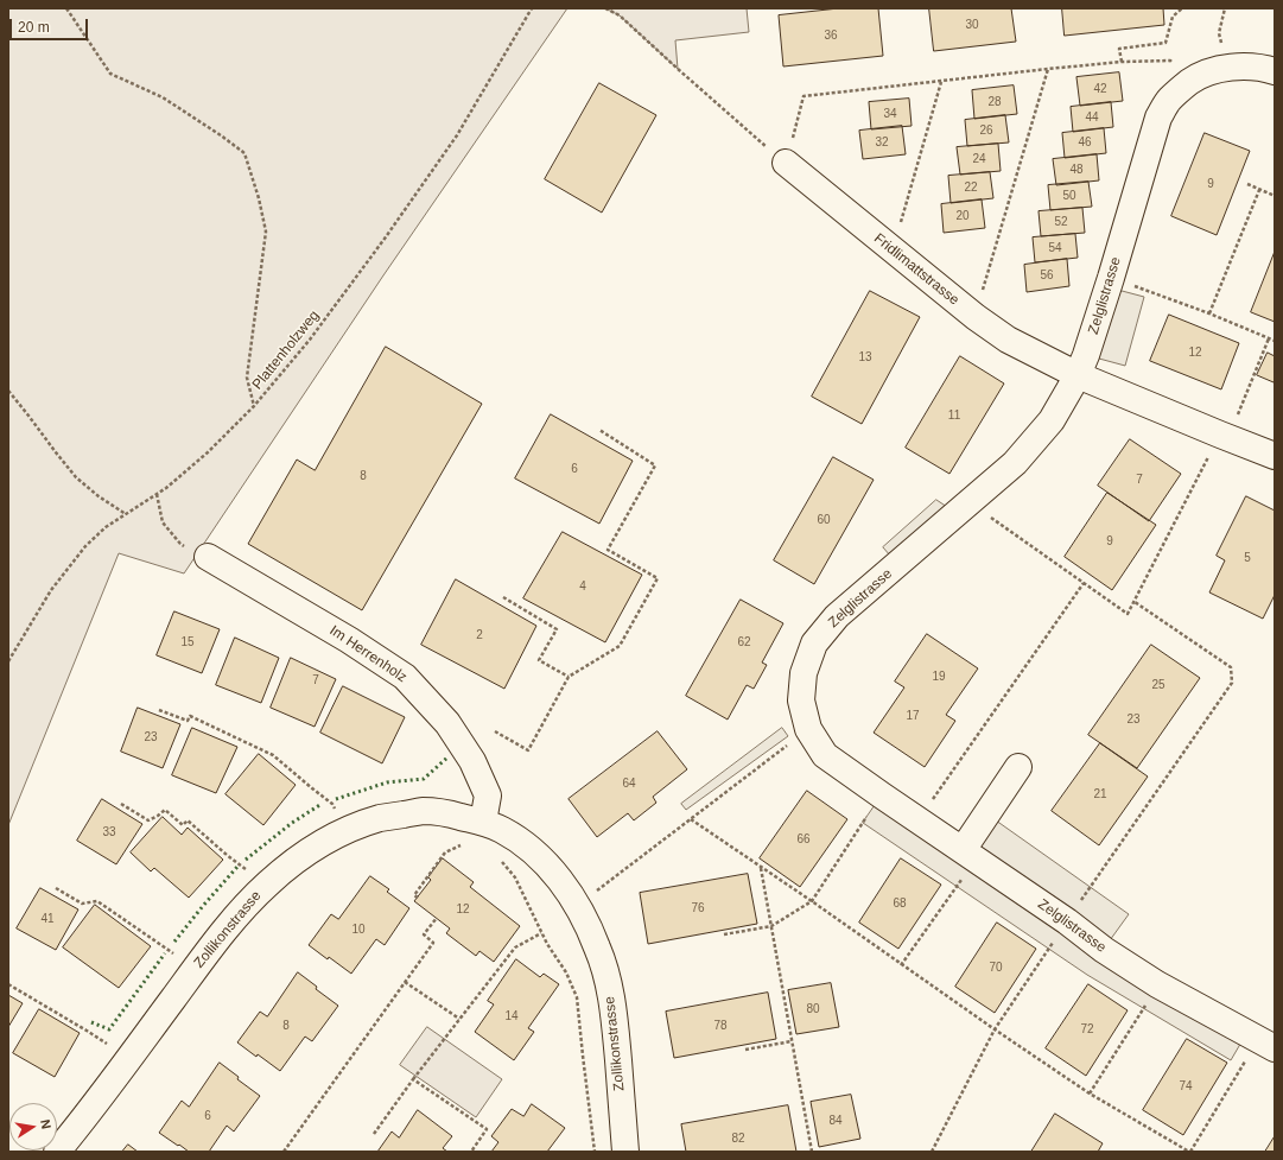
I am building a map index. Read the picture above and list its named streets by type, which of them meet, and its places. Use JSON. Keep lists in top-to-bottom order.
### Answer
{
  "streets": {
    "street": [
      "Fridlimattstrasse",
      "Zelglistrasse",
      "Im Herrenholz",
      "Zollikonstrasse"
    ],
    "path": ["Plattenholzweg"]
  },
  "crossings": [
    ["Fridlimattstrasse", "Zelglistrasse"],
    ["Im Herrenholz", "Zollikonstrasse"]
  ],
  "house_numbers": [
    "30",
    "36",
    "42",
    "28",
    "34",
    "44",
    "26",
    "32",
    "46",
    "24",
    "48",
    "9",
    "22",
    "50",
    "20",
    "52",
    "54",
    "56",
    "12",
    "13",
    "11",
    "6",
    "8",
    "7",
    "60",
    "9",
    "5",
    "4",
    "2",
    "15",
    "62",
    "19",
    "7",
    "25",
    "17",
    "23",
    "23",
    "64",
    "21",
    "33",
    "66",
    "68",
    "76",
    "12",
    "41",
    "10",
    "70",
    "80",
    "14",
    "8",
    "78",
    "72",
    "74",
    "6",
    "84",
    "82"
  ],
  "scale_bar": "20 m",
  "north": "right"
}
